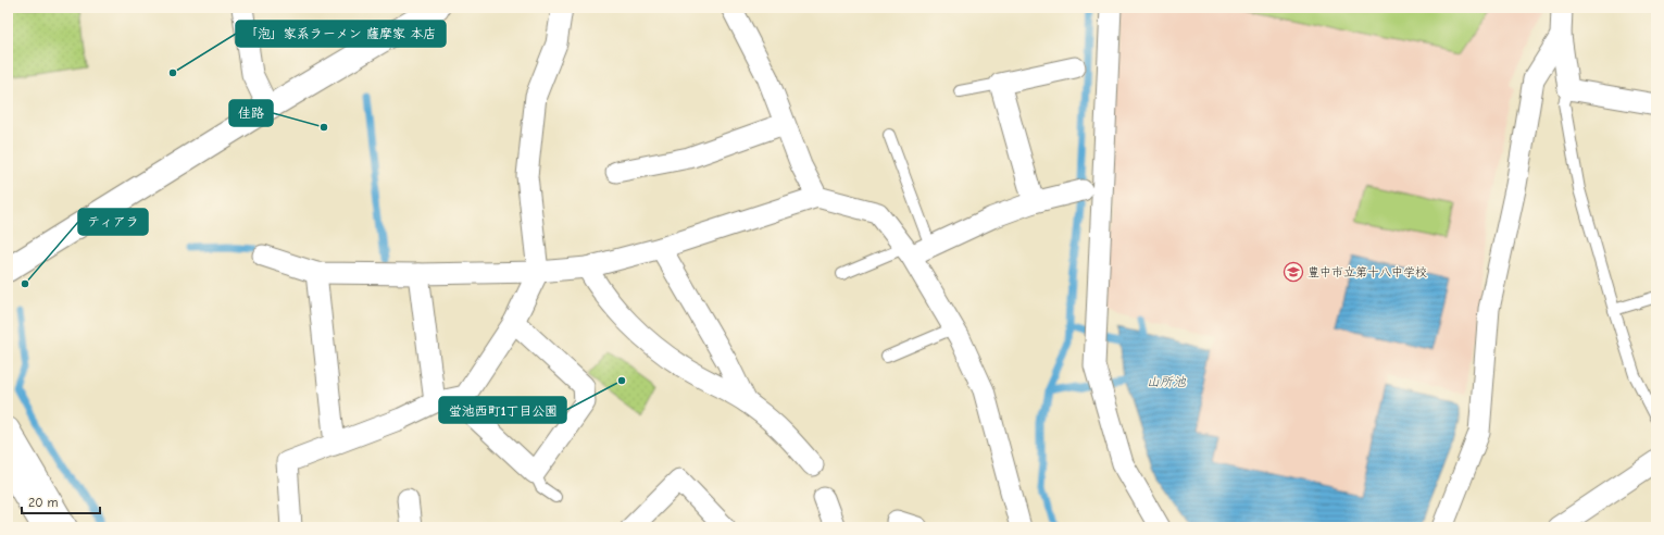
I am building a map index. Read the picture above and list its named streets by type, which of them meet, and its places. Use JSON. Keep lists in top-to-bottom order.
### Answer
{
  "water": ["山所池"],
  "places": {
    "other": [
      "「泡」家系ラーメン 薩摩家 本店",
      "佳路",
      "ティアラ",
      "蛍池西町1丁目公園"
    ],
    "school or university": ["豊中市立第十八中学校"]
  },
  "scale_bar": "20 m"
}
